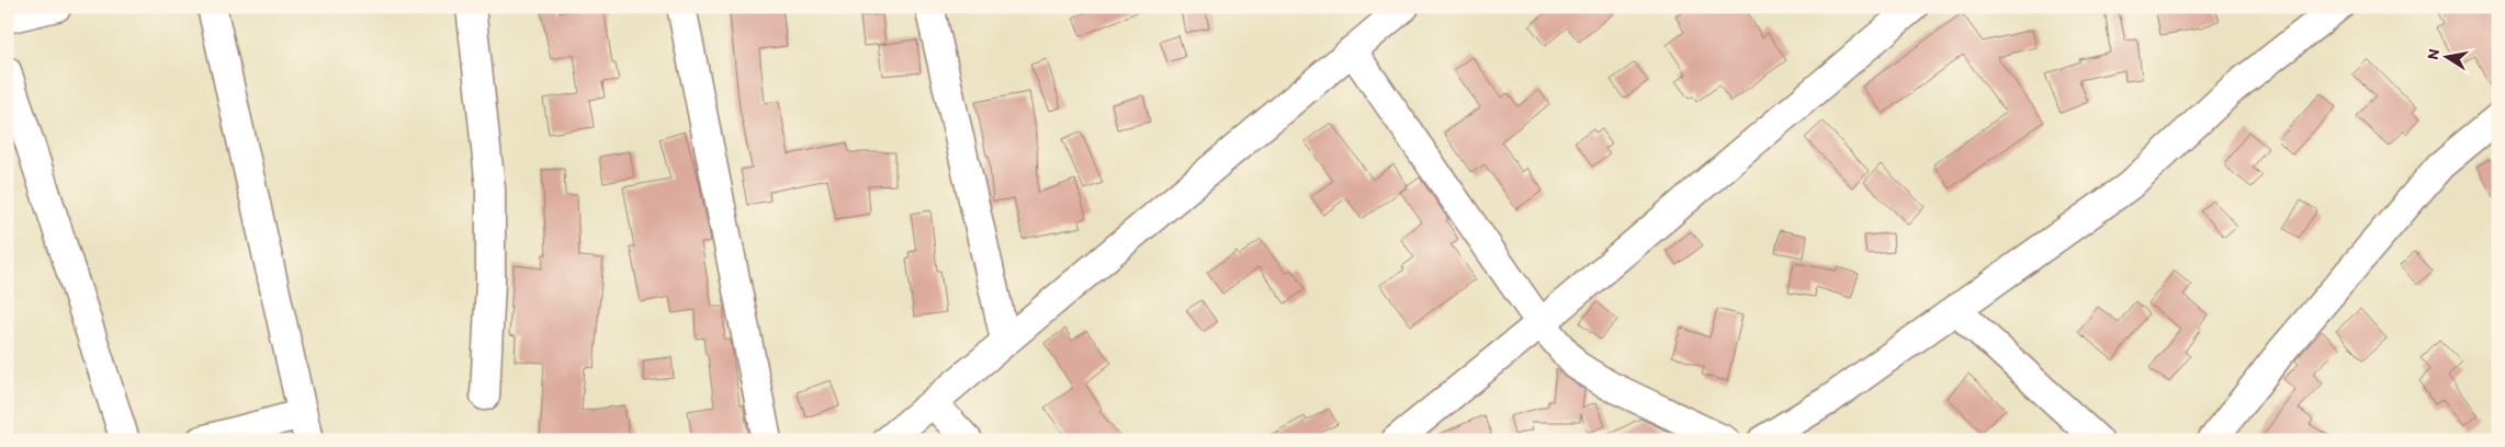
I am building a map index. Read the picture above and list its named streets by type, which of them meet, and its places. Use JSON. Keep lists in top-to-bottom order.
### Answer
{
  "north": "left"
}
